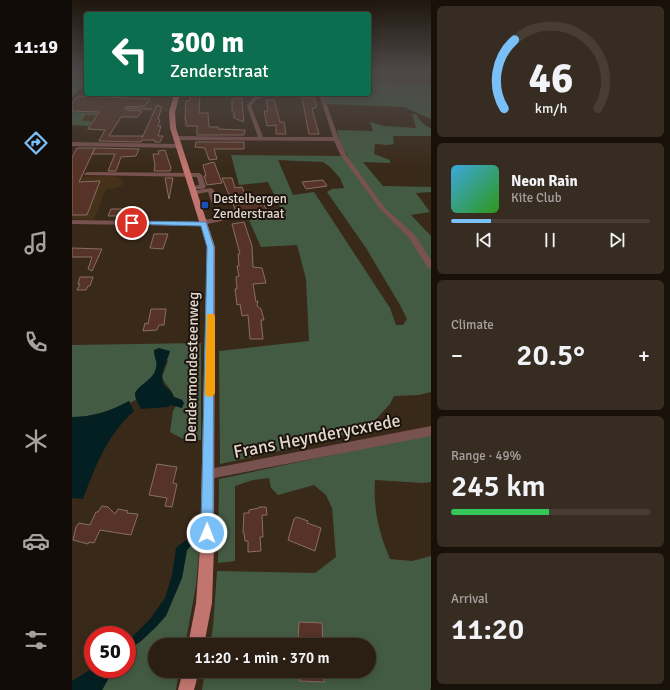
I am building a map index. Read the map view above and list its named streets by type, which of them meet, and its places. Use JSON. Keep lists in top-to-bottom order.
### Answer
{
  "streets": {
    "main road": ["Dendermondesteenweg"],
    "street": ["Frans Heynderycxrede"]
  },
  "crossings": [
    ["Dendermondesteenweg", "Frans Heynderycxrede"]
  ],
  "places": {
    "transit": ["Destelbergen Zenderstraat"]
  },
  "page": {
    "tabs": "11:19",
    "turn": ["300 m", "Zenderstraat"],
    "song": ["Neon Rain", "Kite Club"],
    "tile": [
      "Climate",
      ["Range · 49%", "245 km"],
      ["Arrival", "11:20"]
    ],
    "heat": ["−", "20.5°", "+"],
    "limit": "50",
    "trip": "11:20 · 1 min · 370 m",
    "gauge": ["46", "km/h"]
  }
}
